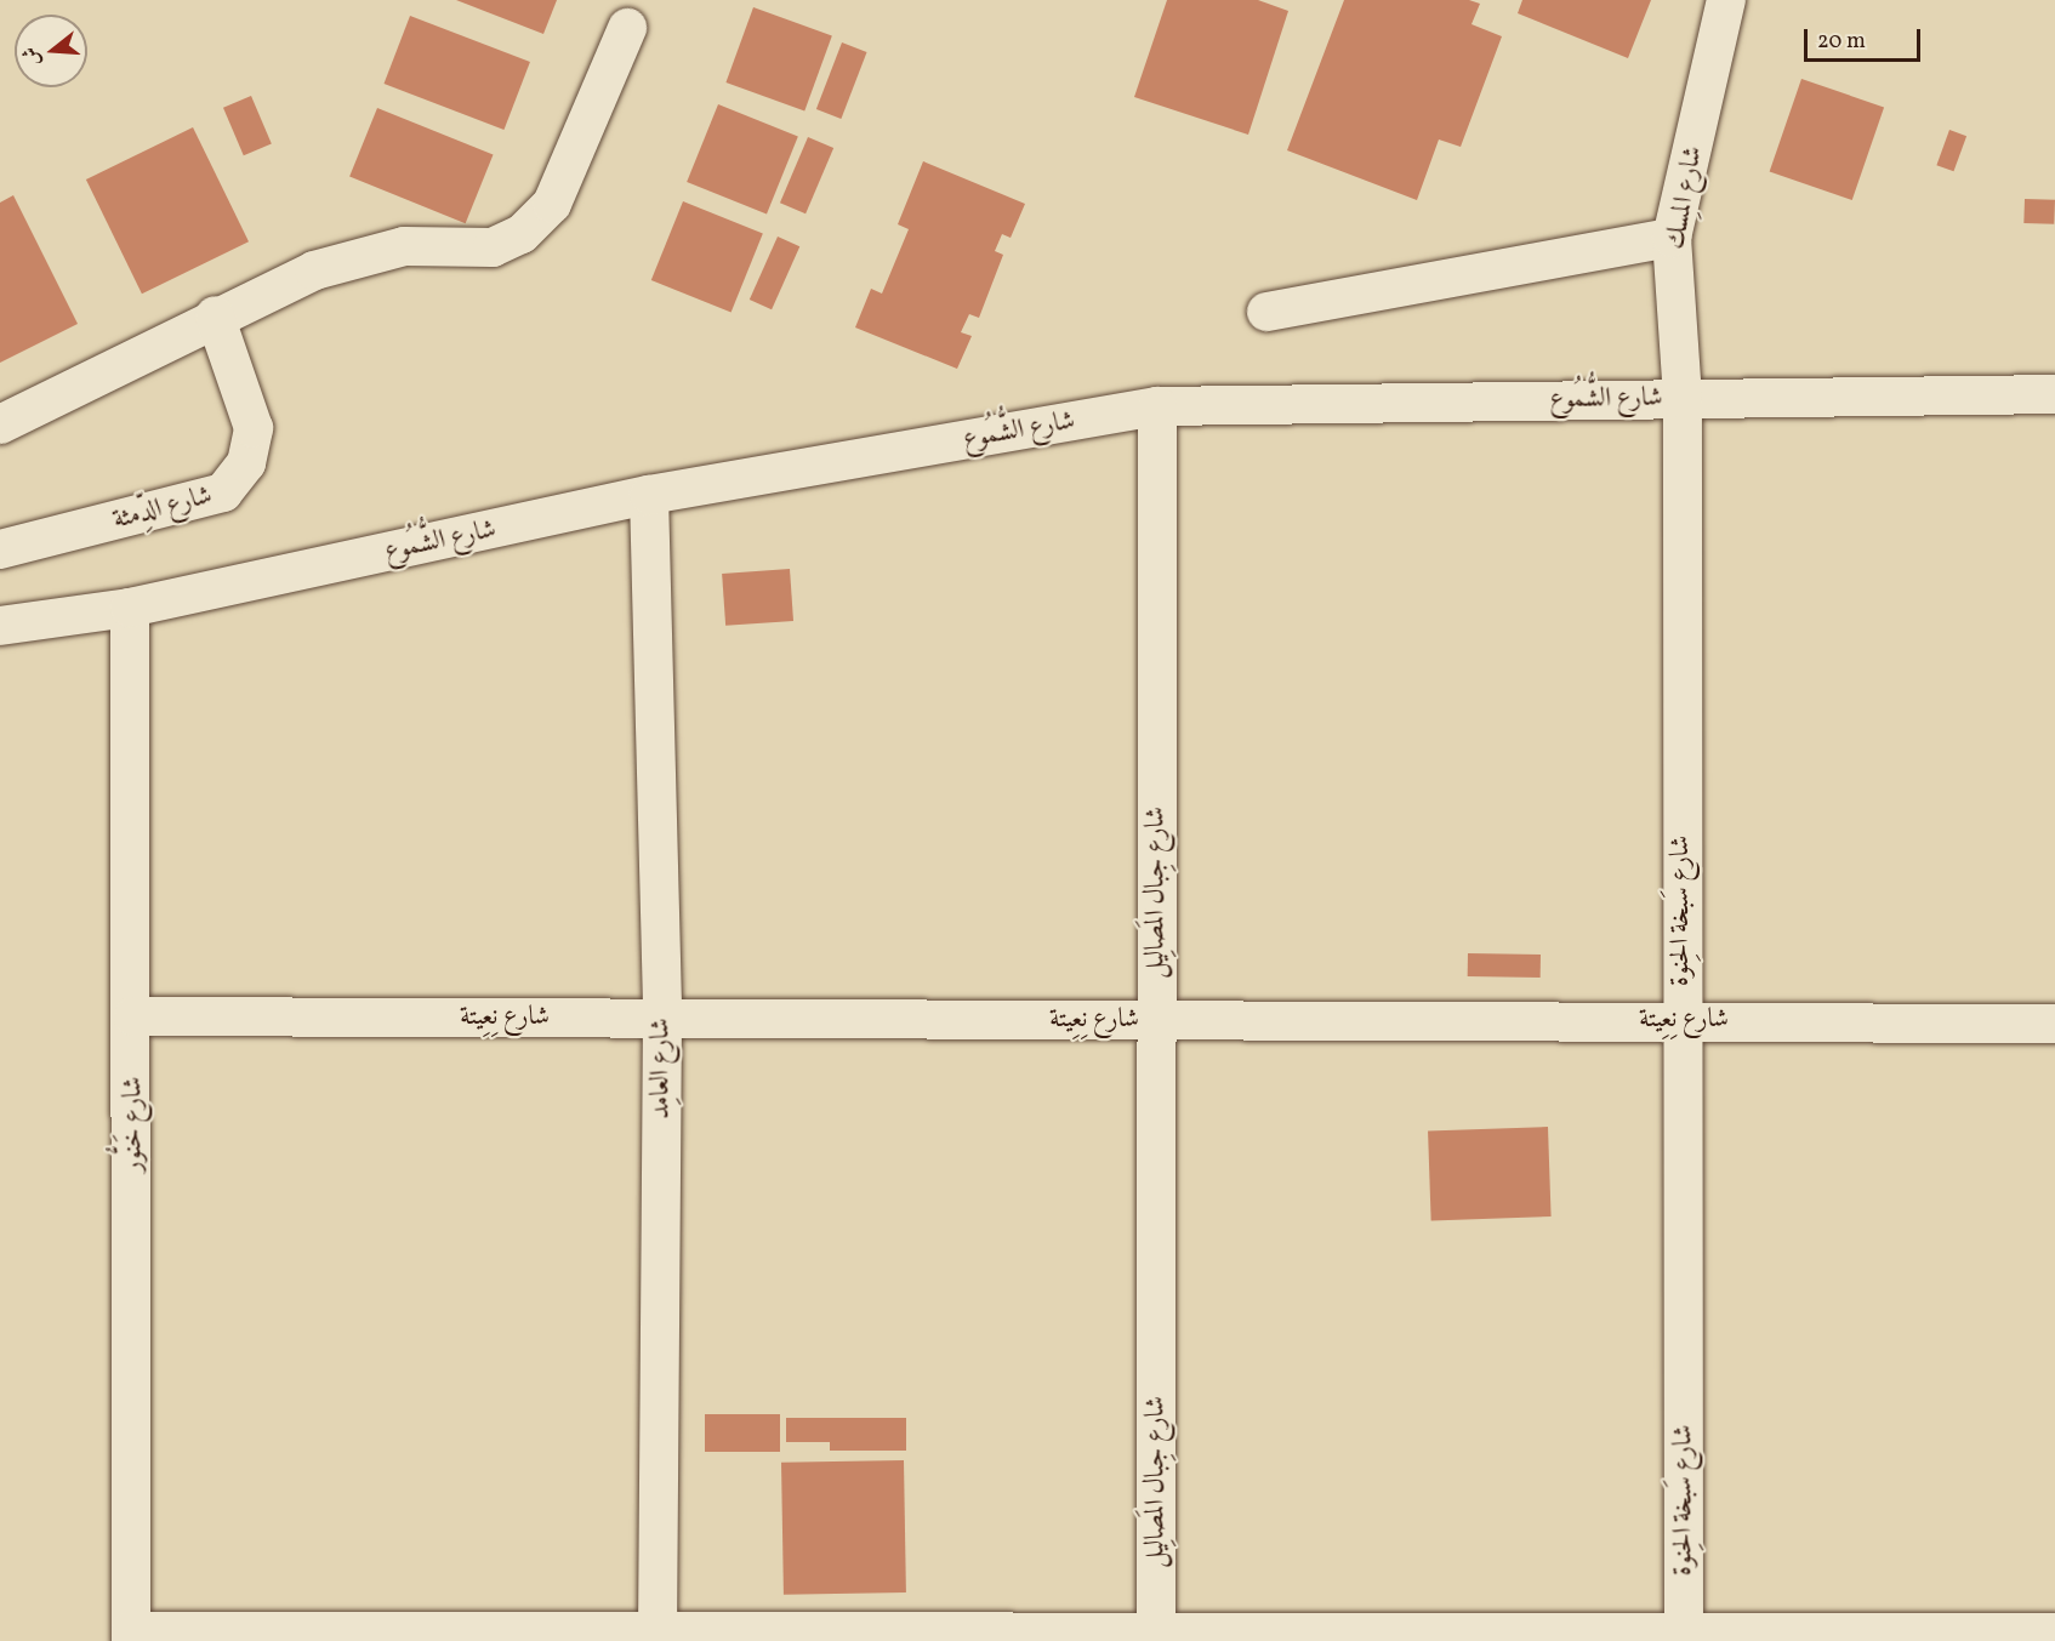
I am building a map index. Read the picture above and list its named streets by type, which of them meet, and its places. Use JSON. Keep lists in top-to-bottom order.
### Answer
{
  "streets": {
    "street": [
      "شارع المِسك",
      "شارع الشُّمُوع",
      "شارع الدِّمثة",
      "شارع جِبال المَصالِيل",
      "شارع سَبخة الحِنوة",
      "شارع نِعِيتة",
      "شارع العامِد",
      "شارع خَنُّور"
    ]
  },
  "crossings": [
    ["شارع المِسك", "شارع الشُّمُوع"],
    ["شارع المِسك", "شارع سَبخة الحِنوة"],
    ["شارع الشُّمُوع", "شارع جِبال المَصالِيل"],
    ["شارع الشُّمُوع", "شارع سَبخة الحِنوة"],
    ["شارع الشُّمُوع", "شارع العامِد"],
    ["شارع الشُّمُوع", "شارع خَنُّور"],
    ["شارع جِبال المَصالِيل", "شارع نِعِيتة"],
    ["شارع سَبخة الحِنوة", "شارع نِعِيتة"],
    ["شارع نِعِيتة", "شارع العامِد"],
    ["شارع نِعِيتة", "شارع خَنُّور"]
  ],
  "scale_bar": "20 m",
  "north": "left"
}
